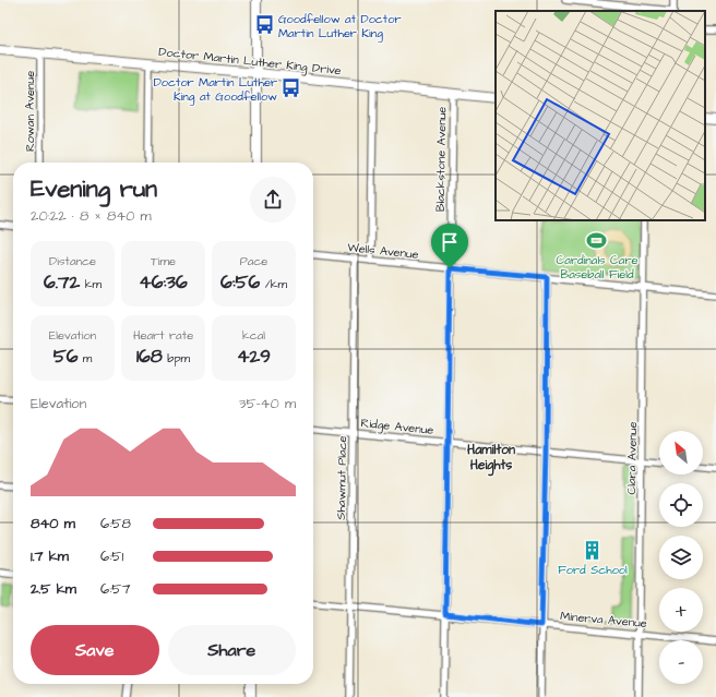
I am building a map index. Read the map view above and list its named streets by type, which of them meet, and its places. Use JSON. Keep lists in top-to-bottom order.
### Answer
{
  "streets": {
    "main road": ["Doctor Martin Luther King Drive"],
    "street": [
      "Rowan Avenue",
      "Blackstone Avenue",
      "Wells Avenue",
      "Ridge Avenue",
      "Clara Avenue",
      "Shawmut Place",
      "Minerva Avenue"
    ]
  },
  "crossings": [
    ["Doctor Martin Luther King Drive", "Rowan Avenue"],
    ["Doctor Martin Luther King Drive", "Blackstone Avenue"],
    ["Blackstone Avenue", "Wells Avenue"],
    ["Blackstone Avenue", "Ridge Avenue"],
    ["Blackstone Avenue", "Minerva Avenue"],
    ["Wells Avenue", "Clara Avenue"],
    ["Wells Avenue", "Shawmut Place"],
    ["Ridge Avenue", "Clara Avenue"],
    ["Ridge Avenue", "Shawmut Place"],
    ["Clara Avenue", "Minerva Avenue"],
    ["Shawmut Place", "Minerva Avenue"]
  ],
  "districts": ["Hamilton Heights"],
  "places": {
    "bus stop": ["Goodfellow at Doctor Martin Luther King", "Doctor Martin Luther King at Goodfellow"],
    "sports": ["Cardinals Care Baseball Field"],
    "building": ["Ford School"]
  },
  "north": "top left",
  "page": {
    "heading": ["Evening run", "20:22 · 8 × 840 m"],
    "stats": [
      ["Distance", "6.72 km"],
      ["Time", "46:36"],
      ["Pace", "6:56 /km"],
      ["Elevation", "56 m"],
      ["Heart rate", "168 bpm"],
      ["kcal", "429"]
    ],
    "chart": ["Elevation", "35–40 m"],
    "map_buttons": ["+", "−"],
    "list": [
      {
        "name": "840 m",
        "note": "6:58"
      },
      {
        "name": "1.7 km",
        "note": "6:51"
      },
      {
        "name": "2.5 km",
        "note": "6:57"
      }
    ],
    "buttons": ["Save", "Share"]
  }
}
